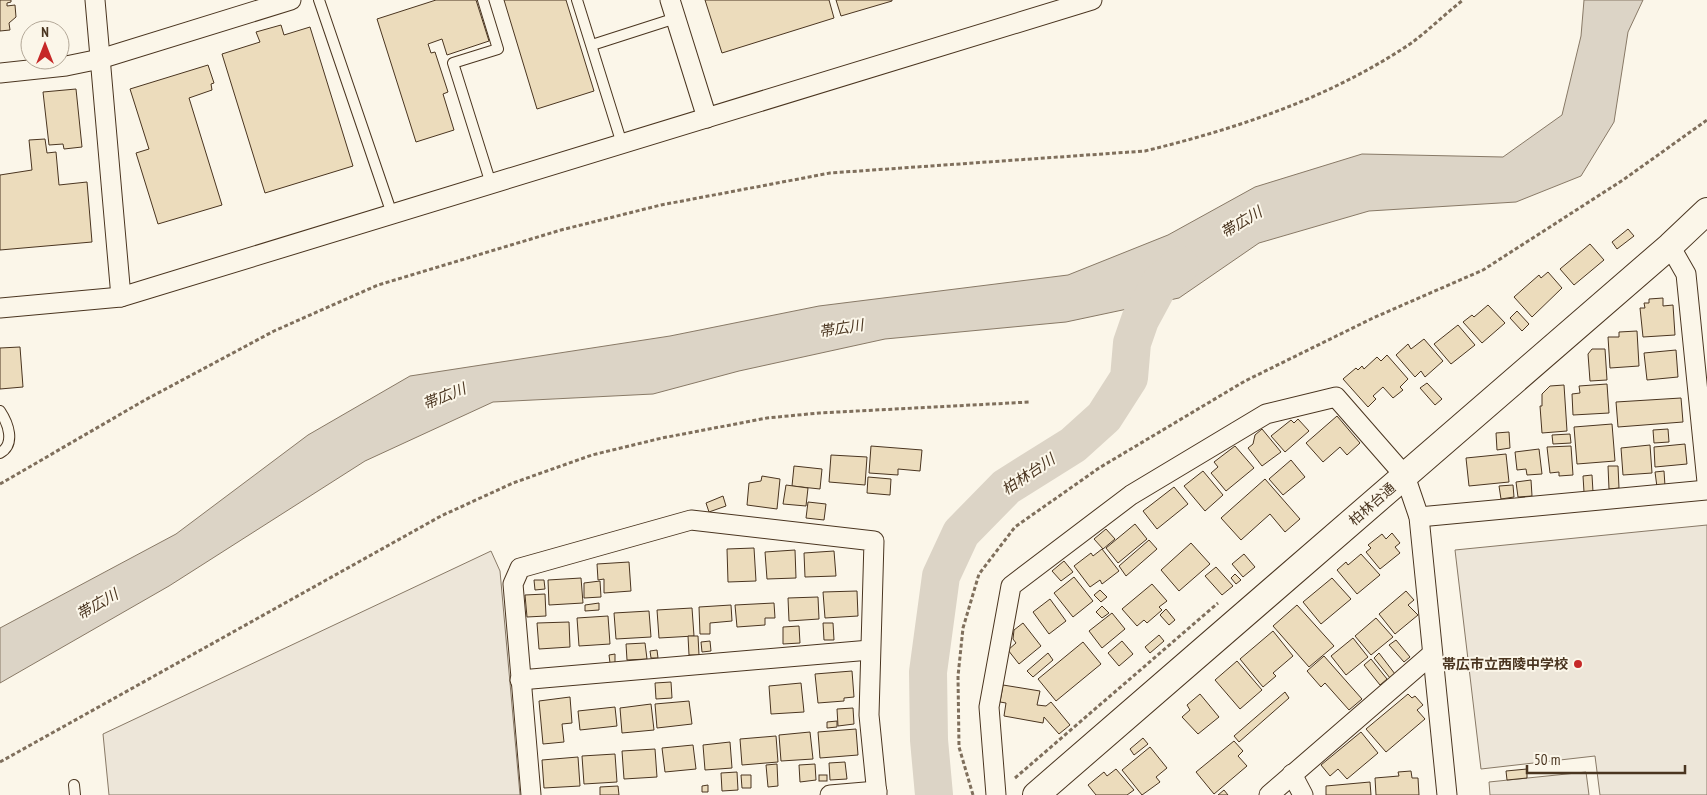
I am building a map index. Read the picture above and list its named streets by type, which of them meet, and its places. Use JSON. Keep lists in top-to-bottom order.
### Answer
{
  "streets": {
    "street": ["柏林台通"]
  },
  "water": ["帯広川", "柏林台川"],
  "places": ["帯広市立西陵中学校"],
  "scale_bar": "50 m",
  "north": "top"
}
